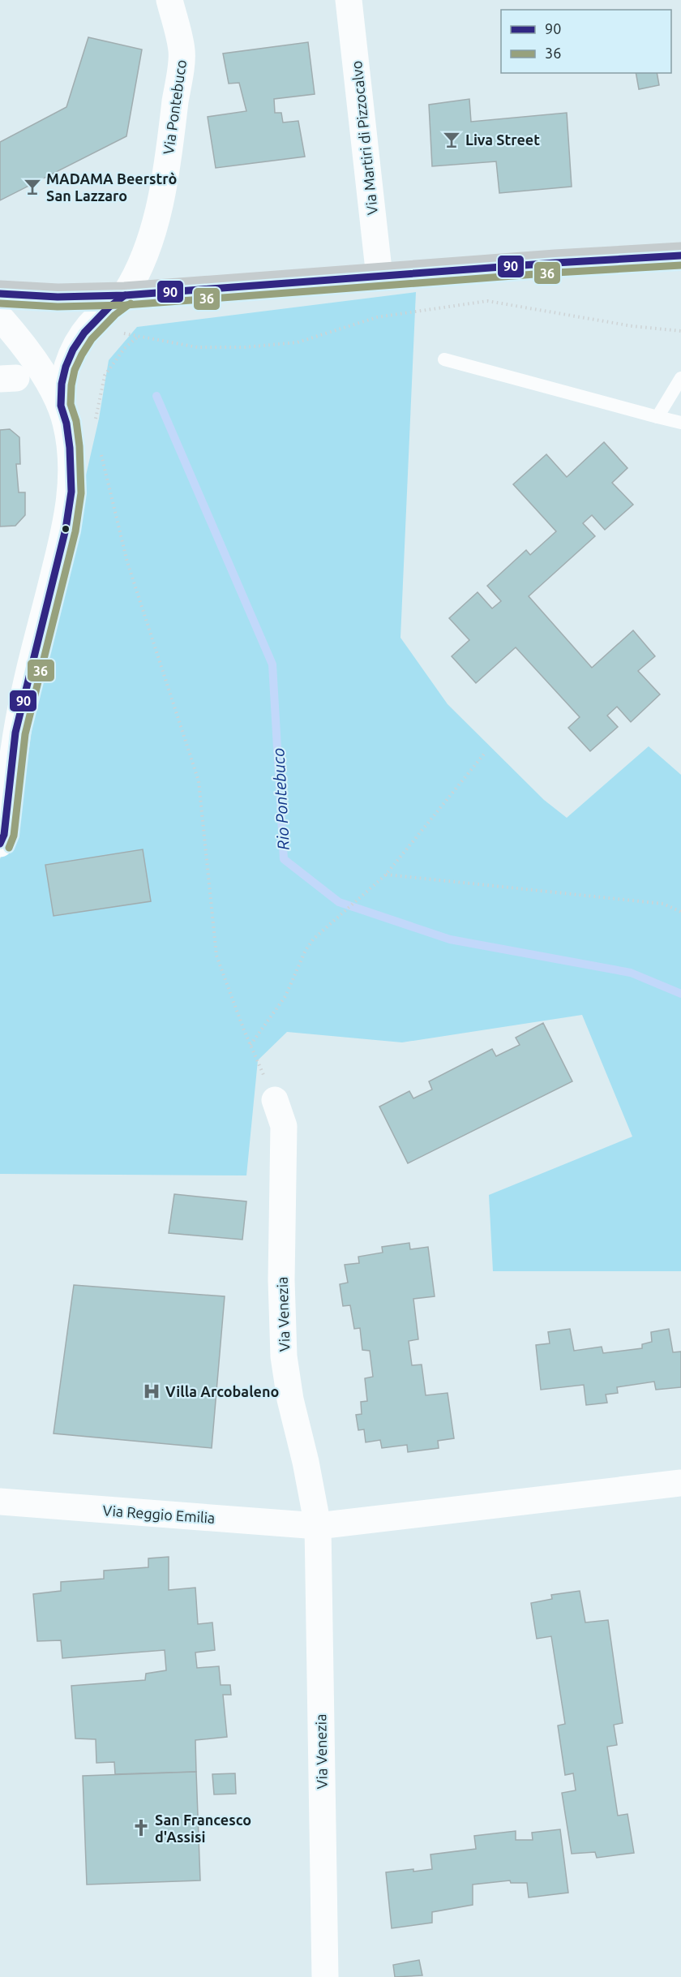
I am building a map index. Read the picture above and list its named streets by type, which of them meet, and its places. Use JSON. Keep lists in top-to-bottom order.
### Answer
{
  "streets": {
    "street": [
      "Via Pontebuco",
      "Via Martiri di Pizzocalvo",
      "Via Venezia",
      "Via Reggio Emilia"
    ]
  },
  "crossings": [
    ["Via Venezia", "Via Reggio Emilia"]
  ],
  "water": ["Rio Pontebuco"],
  "places": {
    "bar": ["Liva Street", "MADAMA Beerstrò San Lazzaro"],
    "hospital": ["Villa Arcobaleno"],
    "church": ["San Francesco d'Assisi"]
  },
  "lines": ["transit line 90", "transit line 36"],
  "legend": ["90", "36"]
}
